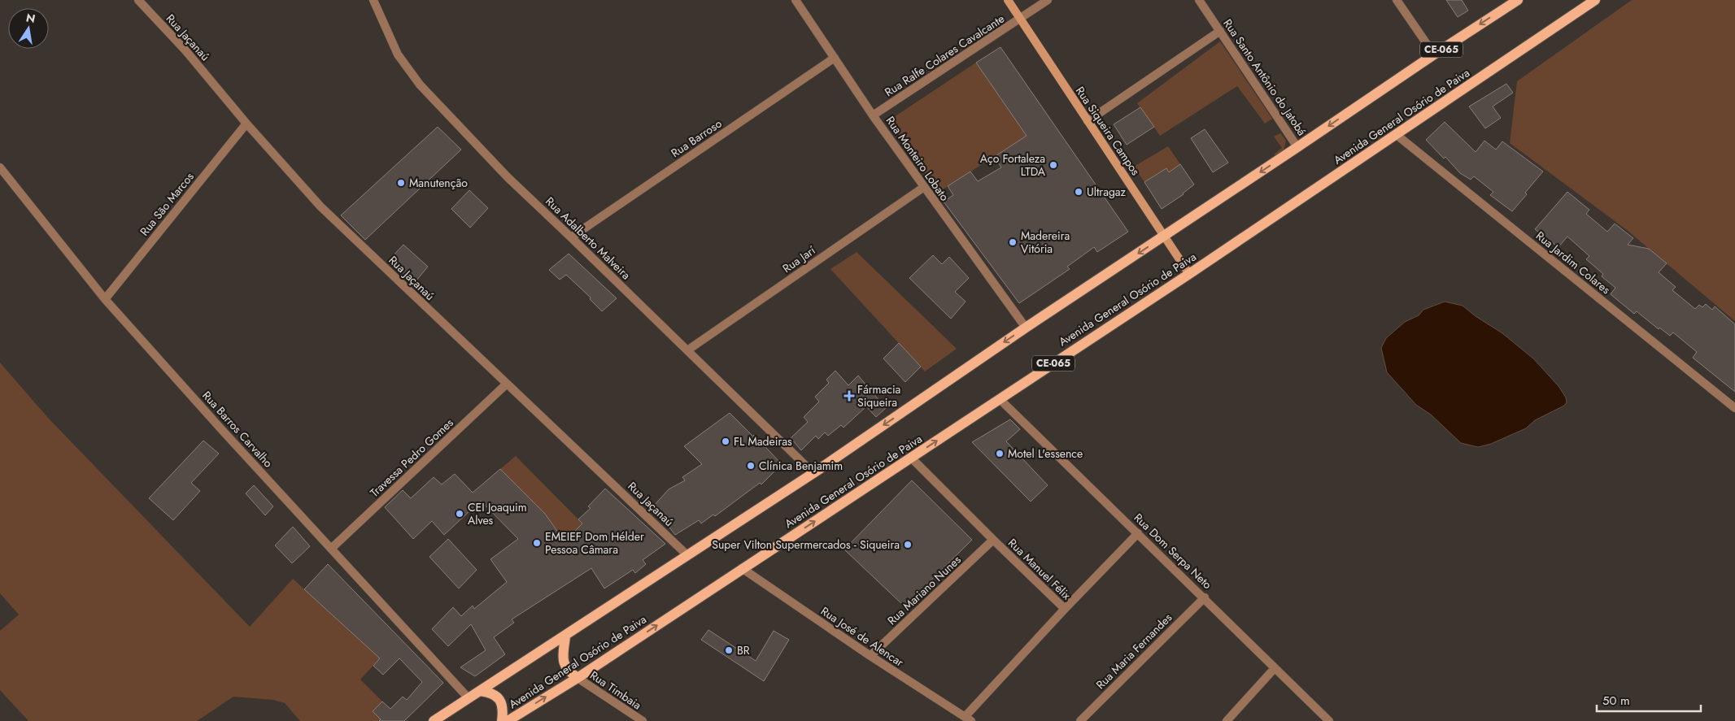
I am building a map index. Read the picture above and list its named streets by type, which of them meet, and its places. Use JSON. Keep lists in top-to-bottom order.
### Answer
{
  "streets": {
    "main road": ["CE-065", "Avenida General Osório de Paiva"],
    "street": [
      "Rua Jaçanaú",
      "Rua Ralfe Colares Cavalcante",
      "Rua Santo Antônio do Jatobá",
      "Rua Siqueira Campos",
      "Rua Barroso",
      "Rua Monteiro Lobato",
      "Rua São Marcos",
      "Rua Adalberto Malveira",
      "Rua Jarí",
      "Rua Jardim Colares",
      "Rua Barros Carvalho",
      "Travessa Pedro Gomes",
      "Rua Dom Serpa Neto",
      "Rua Manuel Félix",
      "Rua Mariano Nunes",
      "Rua José de Alencar",
      "Rua Maria Fernandes",
      "Rua Timbaia"
    ]
  },
  "crossings": [
    ["Rua Jaçanaú", "CE-065"],
    ["Rua Jaçanaú", "Rua São Marcos"],
    ["Rua Jaçanaú", "Travessa Pedro Gomes"],
    ["CE-065", "Rua Santo Antônio do Jatobá"],
    ["CE-065", "Rua Siqueira Campos"],
    ["CE-065", "Rua Monteiro Lobato"],
    ["CE-065", "Rua Adalberto Malveira"],
    ["CE-065", "Rua Barros Carvalho"],
    ["Rua Ralfe Colares Cavalcante", "Rua Siqueira Campos"],
    ["Rua Ralfe Colares Cavalcante", "Rua Monteiro Lobato"],
    ["Avenida General Osório de Paiva", "Rua Siqueira Campos"],
    ["Avenida General Osório de Paiva", "Rua Jardim Colares"],
    ["Avenida General Osório de Paiva", "Rua Dom Serpa Neto"],
    ["Avenida General Osório de Paiva", "Rua Manuel Félix"],
    ["Avenida General Osório de Paiva", "Rua José de Alencar"],
    ["Avenida General Osório de Paiva", "Rua Timbaia"],
    ["Rua Barroso", "Rua Monteiro Lobato"],
    ["Rua Barroso", "Rua Adalberto Malveira"],
    ["Rua Monteiro Lobato", "Rua Jarí"],
    ["Rua São Marcos", "Rua Barros Carvalho"],
    ["Rua Adalberto Malveira", "Rua Jarí"],
    ["Rua Barros Carvalho", "Travessa Pedro Gomes"],
    ["Rua Dom Serpa Neto", "Rua Maria Fernandes"],
    ["Rua Manuel Félix", "Rua Mariano Nunes"],
    ["Rua Manuel Félix", "Rua José de Alencar"],
    ["Rua Mariano Nunes", "Rua José de Alencar"]
  ],
  "places": {
    "other": [
      "Aço Fortaleza LTDA",
      "Manutenção",
      "Ultragaz",
      "Madereira Vitória",
      "FL Madeiras",
      "Motel L'essence",
      "Clínica Benjamim",
      "CEI Joaquim Alves",
      "EMEIEF Dom Hélder Pessoa Câmara",
      "Super Vilton Supermercados - Siqueira",
      "BR"
    ],
    "health": ["Fármacia Siqueira"]
  },
  "scale_bar": "50 m",
  "north": "top"
}
